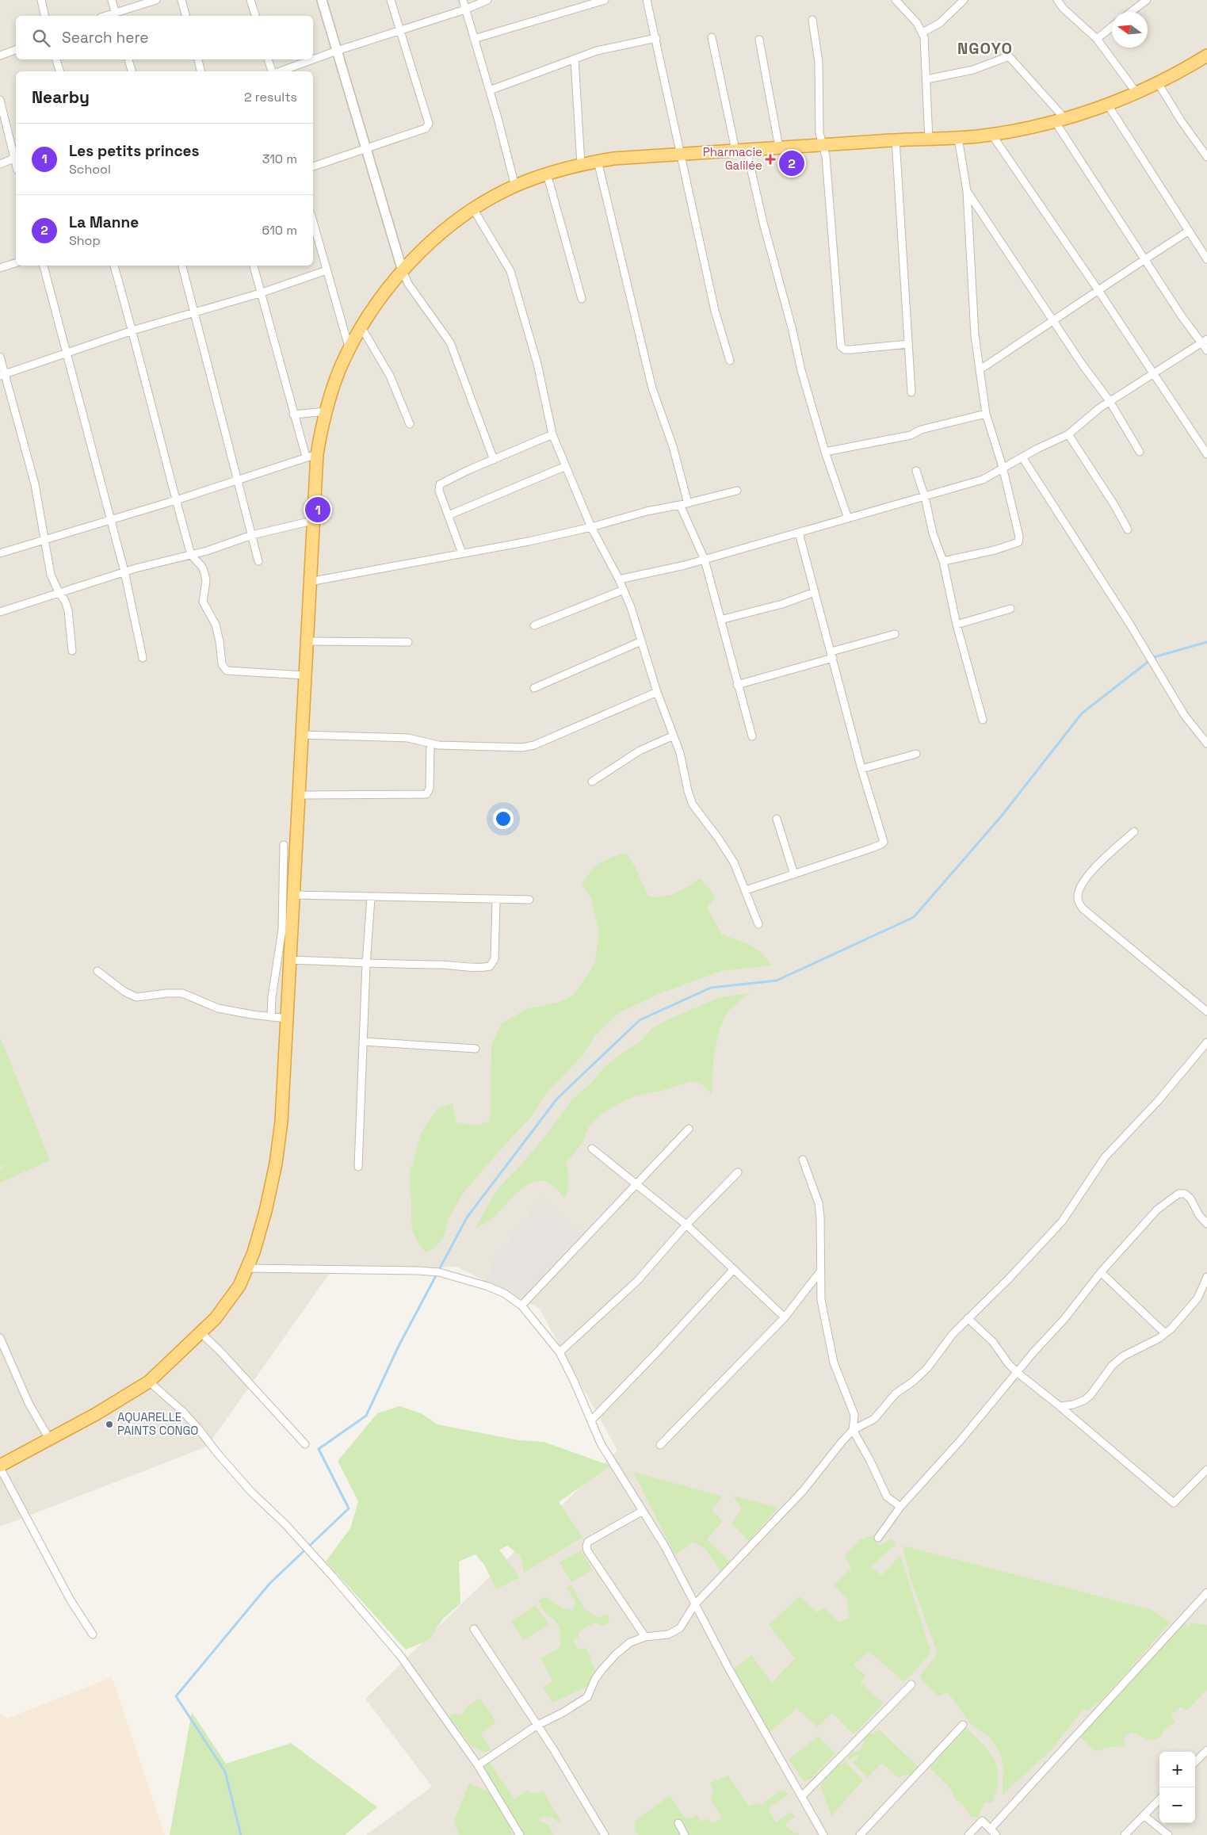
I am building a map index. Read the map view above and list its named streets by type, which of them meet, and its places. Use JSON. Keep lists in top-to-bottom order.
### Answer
{
  "districts": ["NGOYO"],
  "places": {
    "health": ["Pharmacie Galilée"],
    "other": ["AQUARELLE PAINTS CONGO"]
  },
  "north": "left",
  "page": {
    "search": "Search here",
    "heading": ["Nearby", "2 results"],
    "list": [
      {
        "mark": "1",
        "name": "Les petits princes",
        "note": "School",
        "value": "310 m"
      },
      {
        "mark": "2",
        "name": "La Manne",
        "note": "Shop",
        "value": "610 m"
      }
    ],
    "pins": ["2", "1"],
    "map_buttons": ["+", "−"]
  }
}
